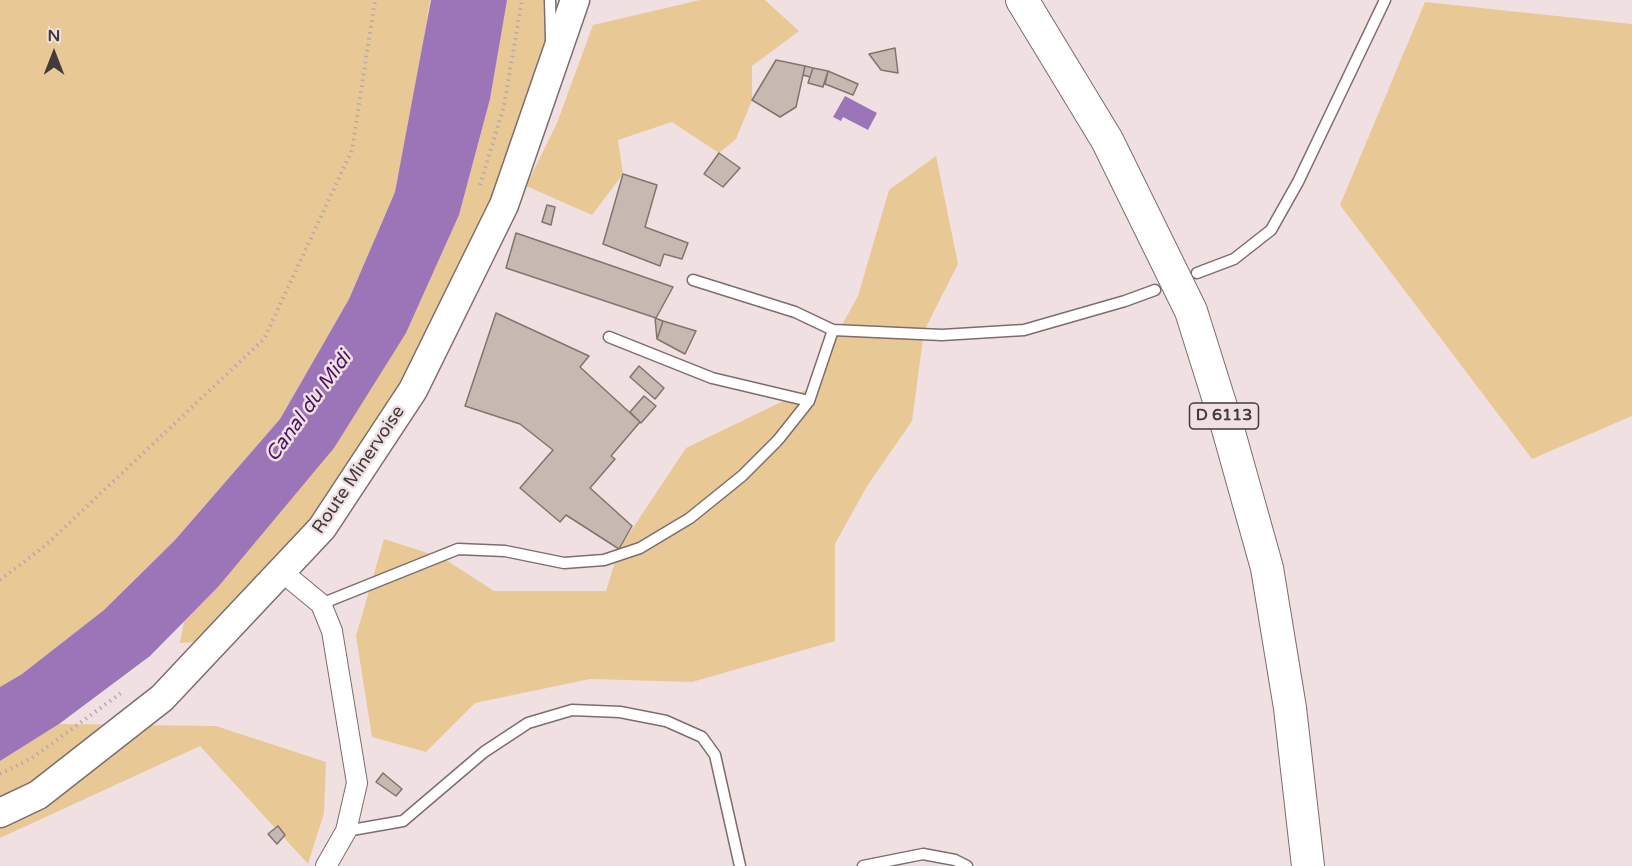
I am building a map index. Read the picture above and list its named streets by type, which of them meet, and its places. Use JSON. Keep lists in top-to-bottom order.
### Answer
{
  "streets": {
    "main road": ["D 6113", "Route Minervoise"]
  },
  "water": ["Canal du Midi"],
  "north": "top"
}
